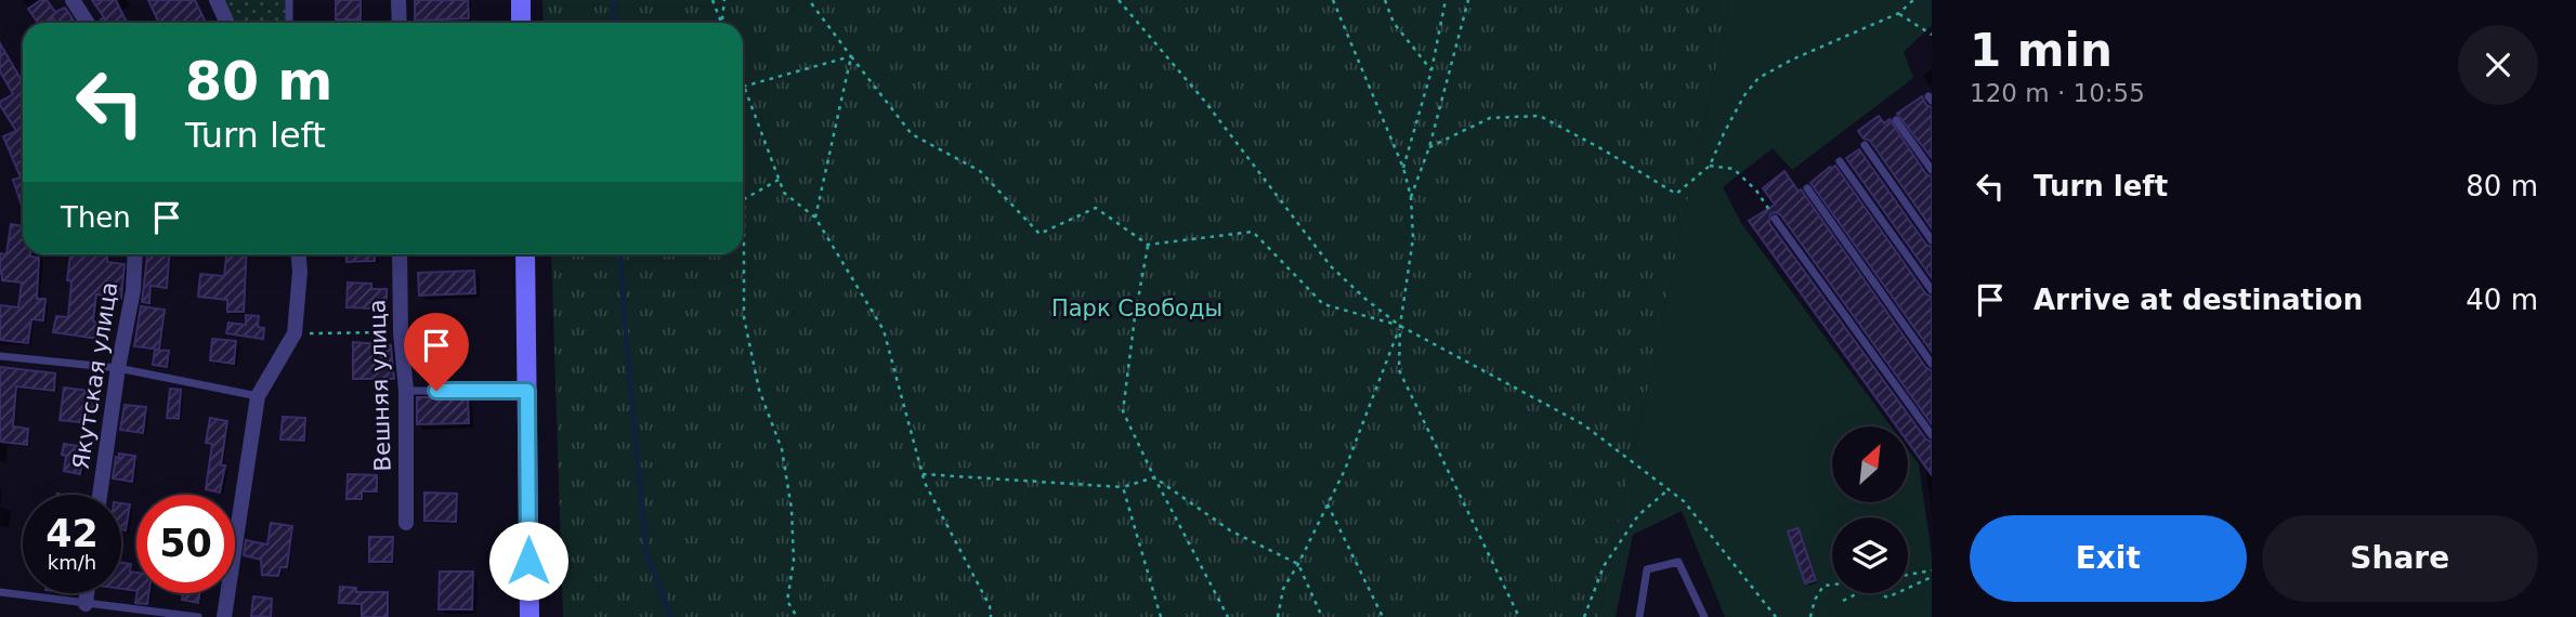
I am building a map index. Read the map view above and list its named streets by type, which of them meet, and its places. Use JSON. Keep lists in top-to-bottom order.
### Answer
{
  "streets": {
    "street": ["Якутская улица", "Вешняя улица"]
  },
  "parks": ["Парк Свободы"],
  "north": "top right",
  "page": {
    "heading": ["1 min", "120 m · 10:55"],
    "turn": ["80 m", "Turn left"],
    "list": [
      {
        "name": "Turn left",
        "value": "80 m"
      },
      {
        "name": "Arrive at destination",
        "value": "40 m"
      }
    ],
    "then": "Then",
    "speed": "42 km/h",
    "limit": "50",
    "buttons": ["Exit", "Share"]
  }
}
